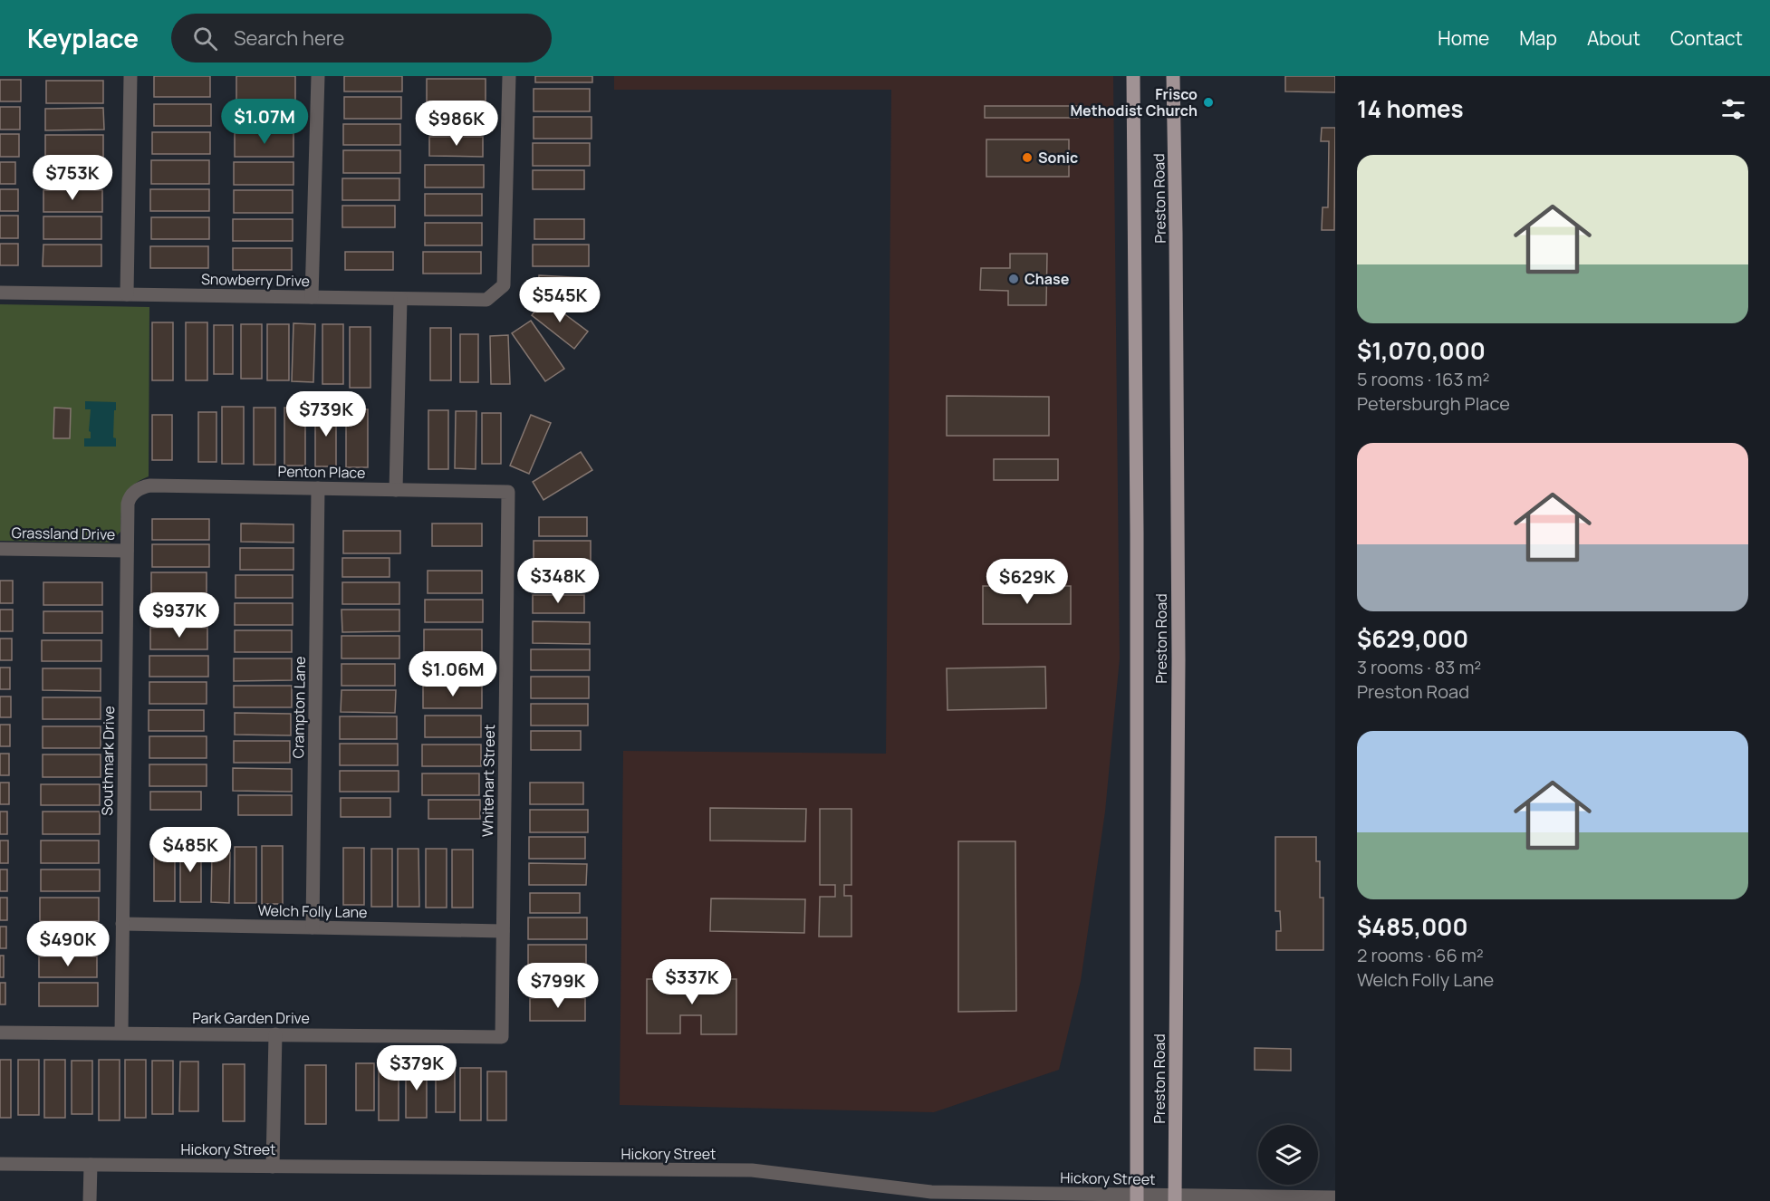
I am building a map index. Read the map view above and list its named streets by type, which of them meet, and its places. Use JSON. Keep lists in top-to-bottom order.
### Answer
{
  "streets": {
    "main road": ["Preston Road"],
    "street": [
      "Snowberry Drive",
      "Penton Place",
      "Grassland Drive",
      "Crampton Lane",
      "Southmark Drive",
      "Whitehart Street",
      "Welch Folly Lane",
      "Park Garden Drive",
      "Hickory Street"
    ]
  },
  "crossings": [
    ["Preston Road", "Hickory Street"],
    ["Penton Place", "Crampton Lane"],
    ["Penton Place", "Southmark Drive"],
    ["Penton Place", "Whitehart Street"],
    ["Grassland Drive", "Southmark Drive"],
    ["Crampton Lane", "Welch Folly Lane"],
    ["Southmark Drive", "Welch Folly Lane"],
    ["Southmark Drive", "Park Garden Drive"],
    ["Whitehart Street", "Welch Folly Lane"],
    ["Whitehart Street", "Park Garden Drive"]
  ],
  "places": ["Frisco Methodist Church", "Sonic", "Chase"],
  "page": {
    "header": "Keyplace",
    "search": "Search here",
    "nav": [
      "Home",
      "Map",
      "About",
      "Contact"
    ],
    "heading": "14 homes",
    "price": [
      "$1.07M",
      "$986K",
      "$753K",
      "$545K",
      "$739K",
      "$348K",
      "$629K",
      "$937K",
      "$1.06M",
      "$485K",
      "$490K",
      "$337K",
      "$799K",
      "$379K"
    ],
    "list": [
      {
        "name": "$1,070,000",
        "note": "5 rooms · 163 m² · Petersburgh Place"
      },
      {
        "name": "$629,000",
        "note": "3 rooms · 83 m² · Preston Road"
      },
      {
        "name": "$485,000",
        "note": "2 rooms · 66 m² · Welch Folly Lane"
      }
    ]
  }
}
